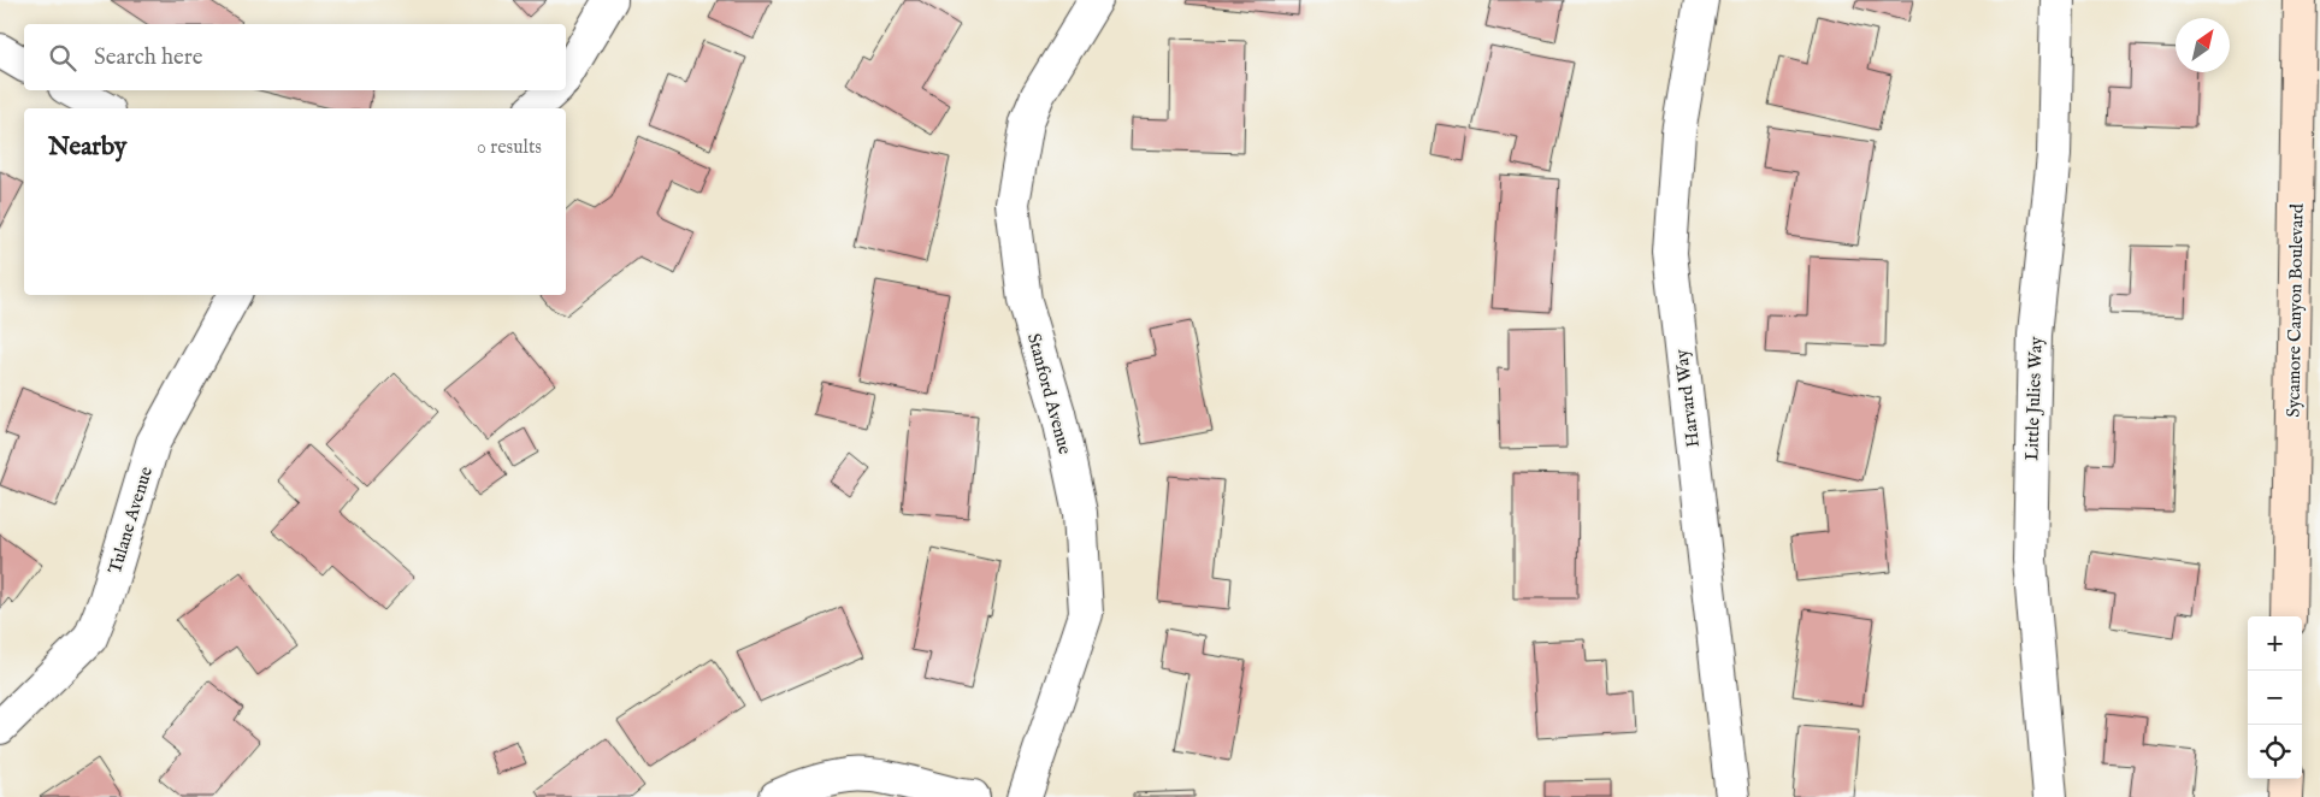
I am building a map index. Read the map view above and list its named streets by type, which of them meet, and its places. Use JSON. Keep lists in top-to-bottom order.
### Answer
{
  "streets": {
    "street": [
      "Sycamore Canyon Boulevard",
      "Stanford Avenue",
      "Harvard Way",
      "Little Julies Way",
      "Tulane Avenue"
    ]
  },
  "north": "top right",
  "page": {
    "search": "Search here",
    "heading": ["Nearby", "0 results"],
    "map_buttons": ["+", "−"]
  }
}
